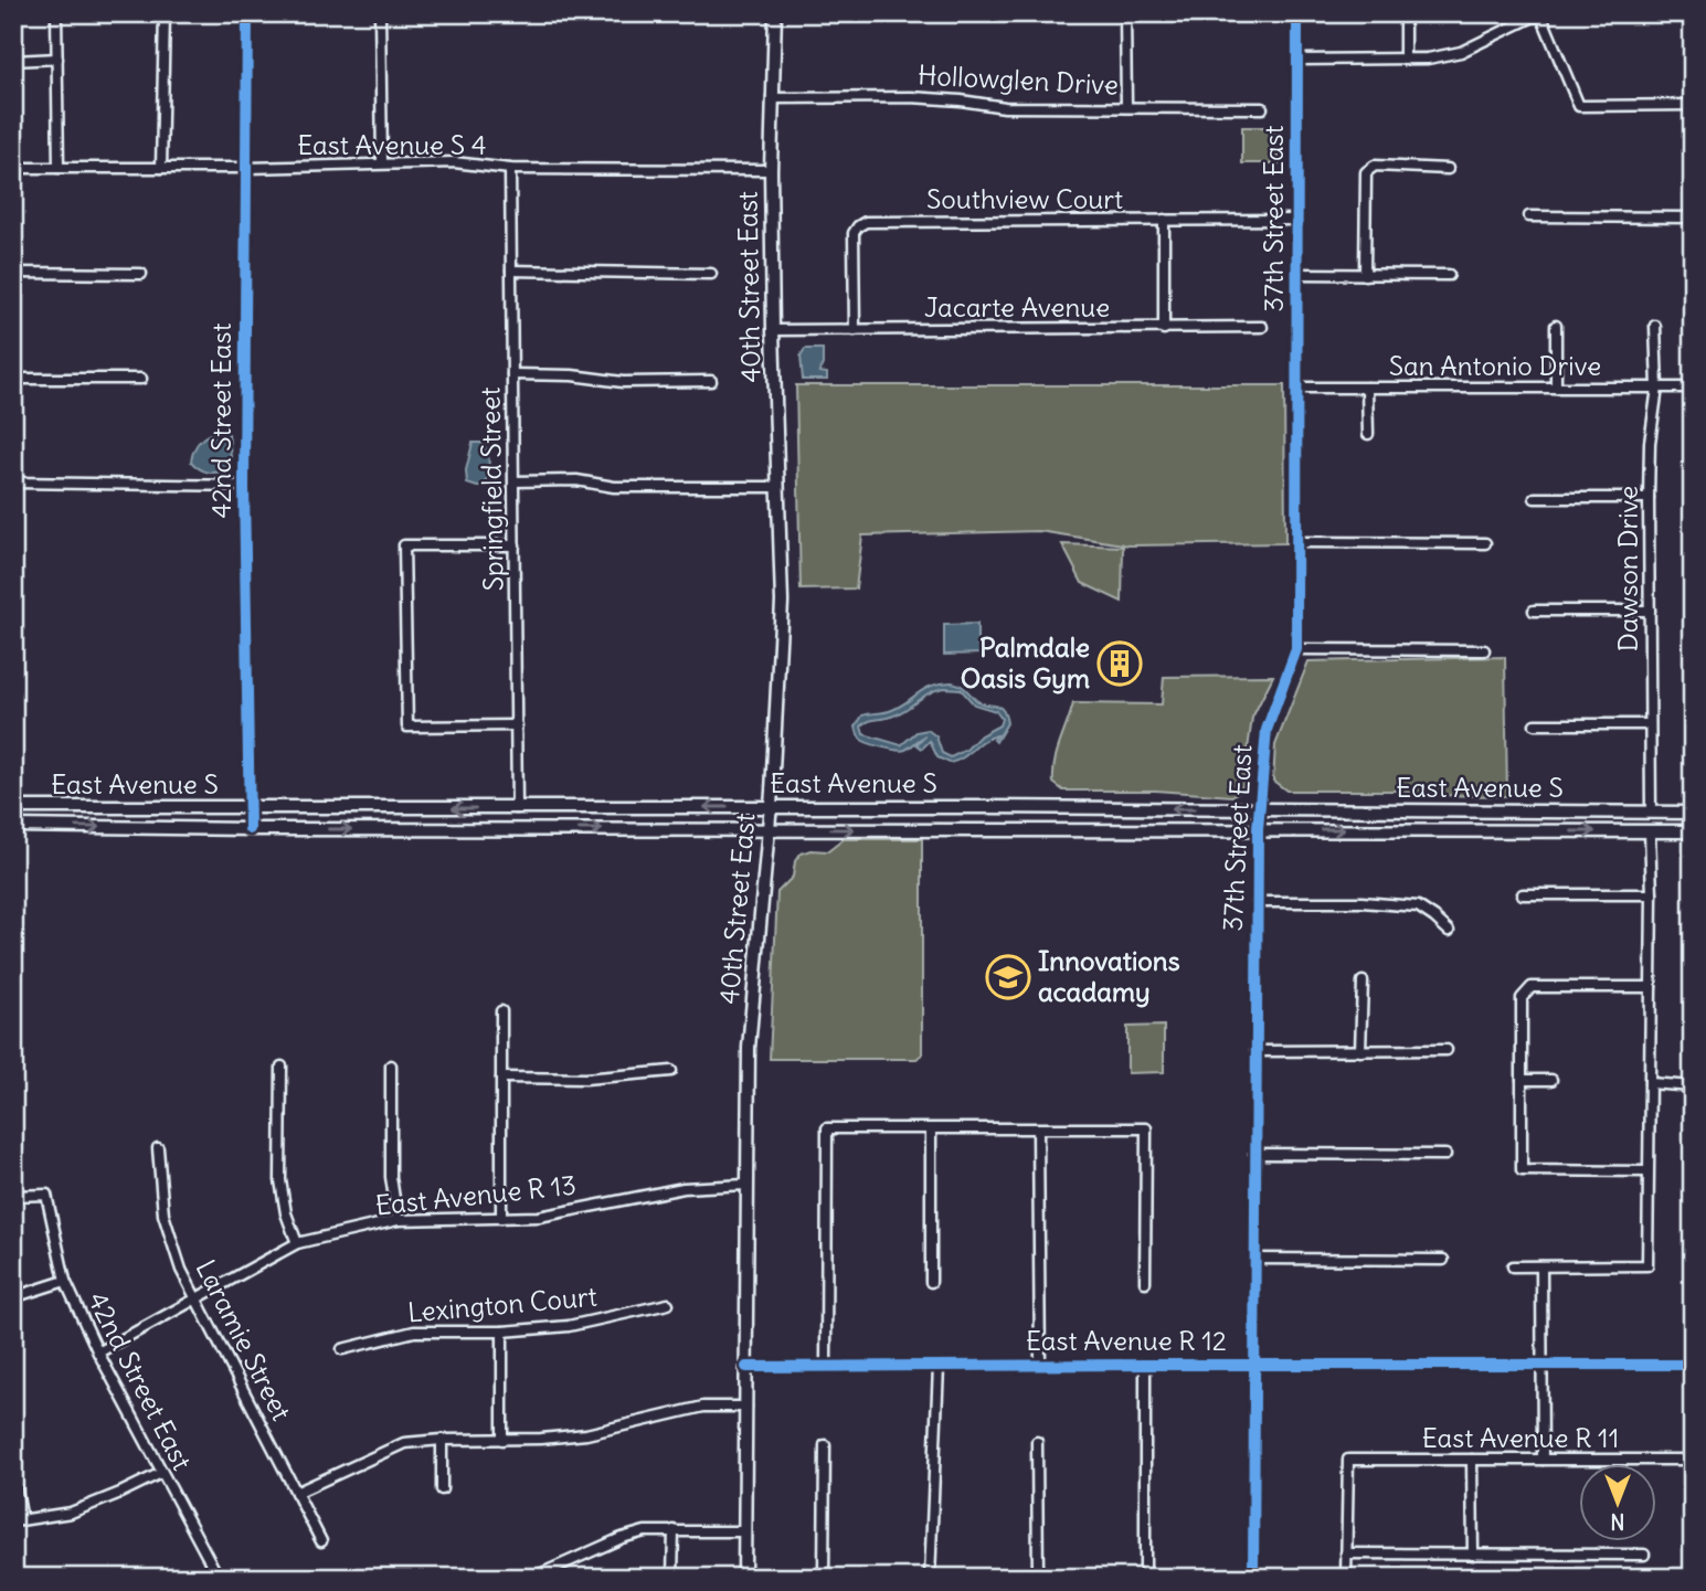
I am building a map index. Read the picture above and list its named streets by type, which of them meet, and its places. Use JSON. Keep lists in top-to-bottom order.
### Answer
{
  "streets": {
    "main road": ["40th Street East", "East Avenue S"],
    "street": [
      "Hollowglen Drive",
      "East Avenue S 4",
      "Southview Court",
      "37th Street East",
      "Jacarte Avenue",
      "San Antonio Drive",
      "42nd Street East",
      "Springfield Street",
      "Dawson Drive",
      "East Avenue R 13",
      "Lexington Court",
      "Laramie Street",
      "East Avenue R 12",
      "East Avenue R 11"
    ]
  },
  "crossings": [
    ["Hollowglen Drive", "40th Street East"],
    ["East Avenue S 4", "40th Street East"],
    ["East Avenue S 4", "42nd Street East"],
    ["East Avenue S 4", "Springfield Street"],
    ["Southview Court", "37th Street East"],
    ["Southview Court", "Jacarte Avenue"],
    ["37th Street East", "San Antonio Drive"],
    ["37th Street East", "East Avenue S"],
    ["37th Street East", "East Avenue R 12"],
    ["40th Street East", "Jacarte Avenue"],
    ["40th Street East", "East Avenue S"],
    ["40th Street East", "East Avenue R 13"],
    ["40th Street East", "East Avenue R 12"],
    ["San Antonio Drive", "Dawson Drive"],
    ["42nd Street East", "East Avenue S"],
    ["42nd Street East", "East Avenue R 13"],
    ["Springfield Street", "East Avenue S"],
    ["Dawson Drive", "East Avenue S"],
    ["East Avenue R 13", "Laramie Street"]
  ],
  "places": {
    "building": ["Palmdale Oasis Gym"],
    "school or university": ["Innovations acadamy"]
  },
  "north": "bottom"
}
